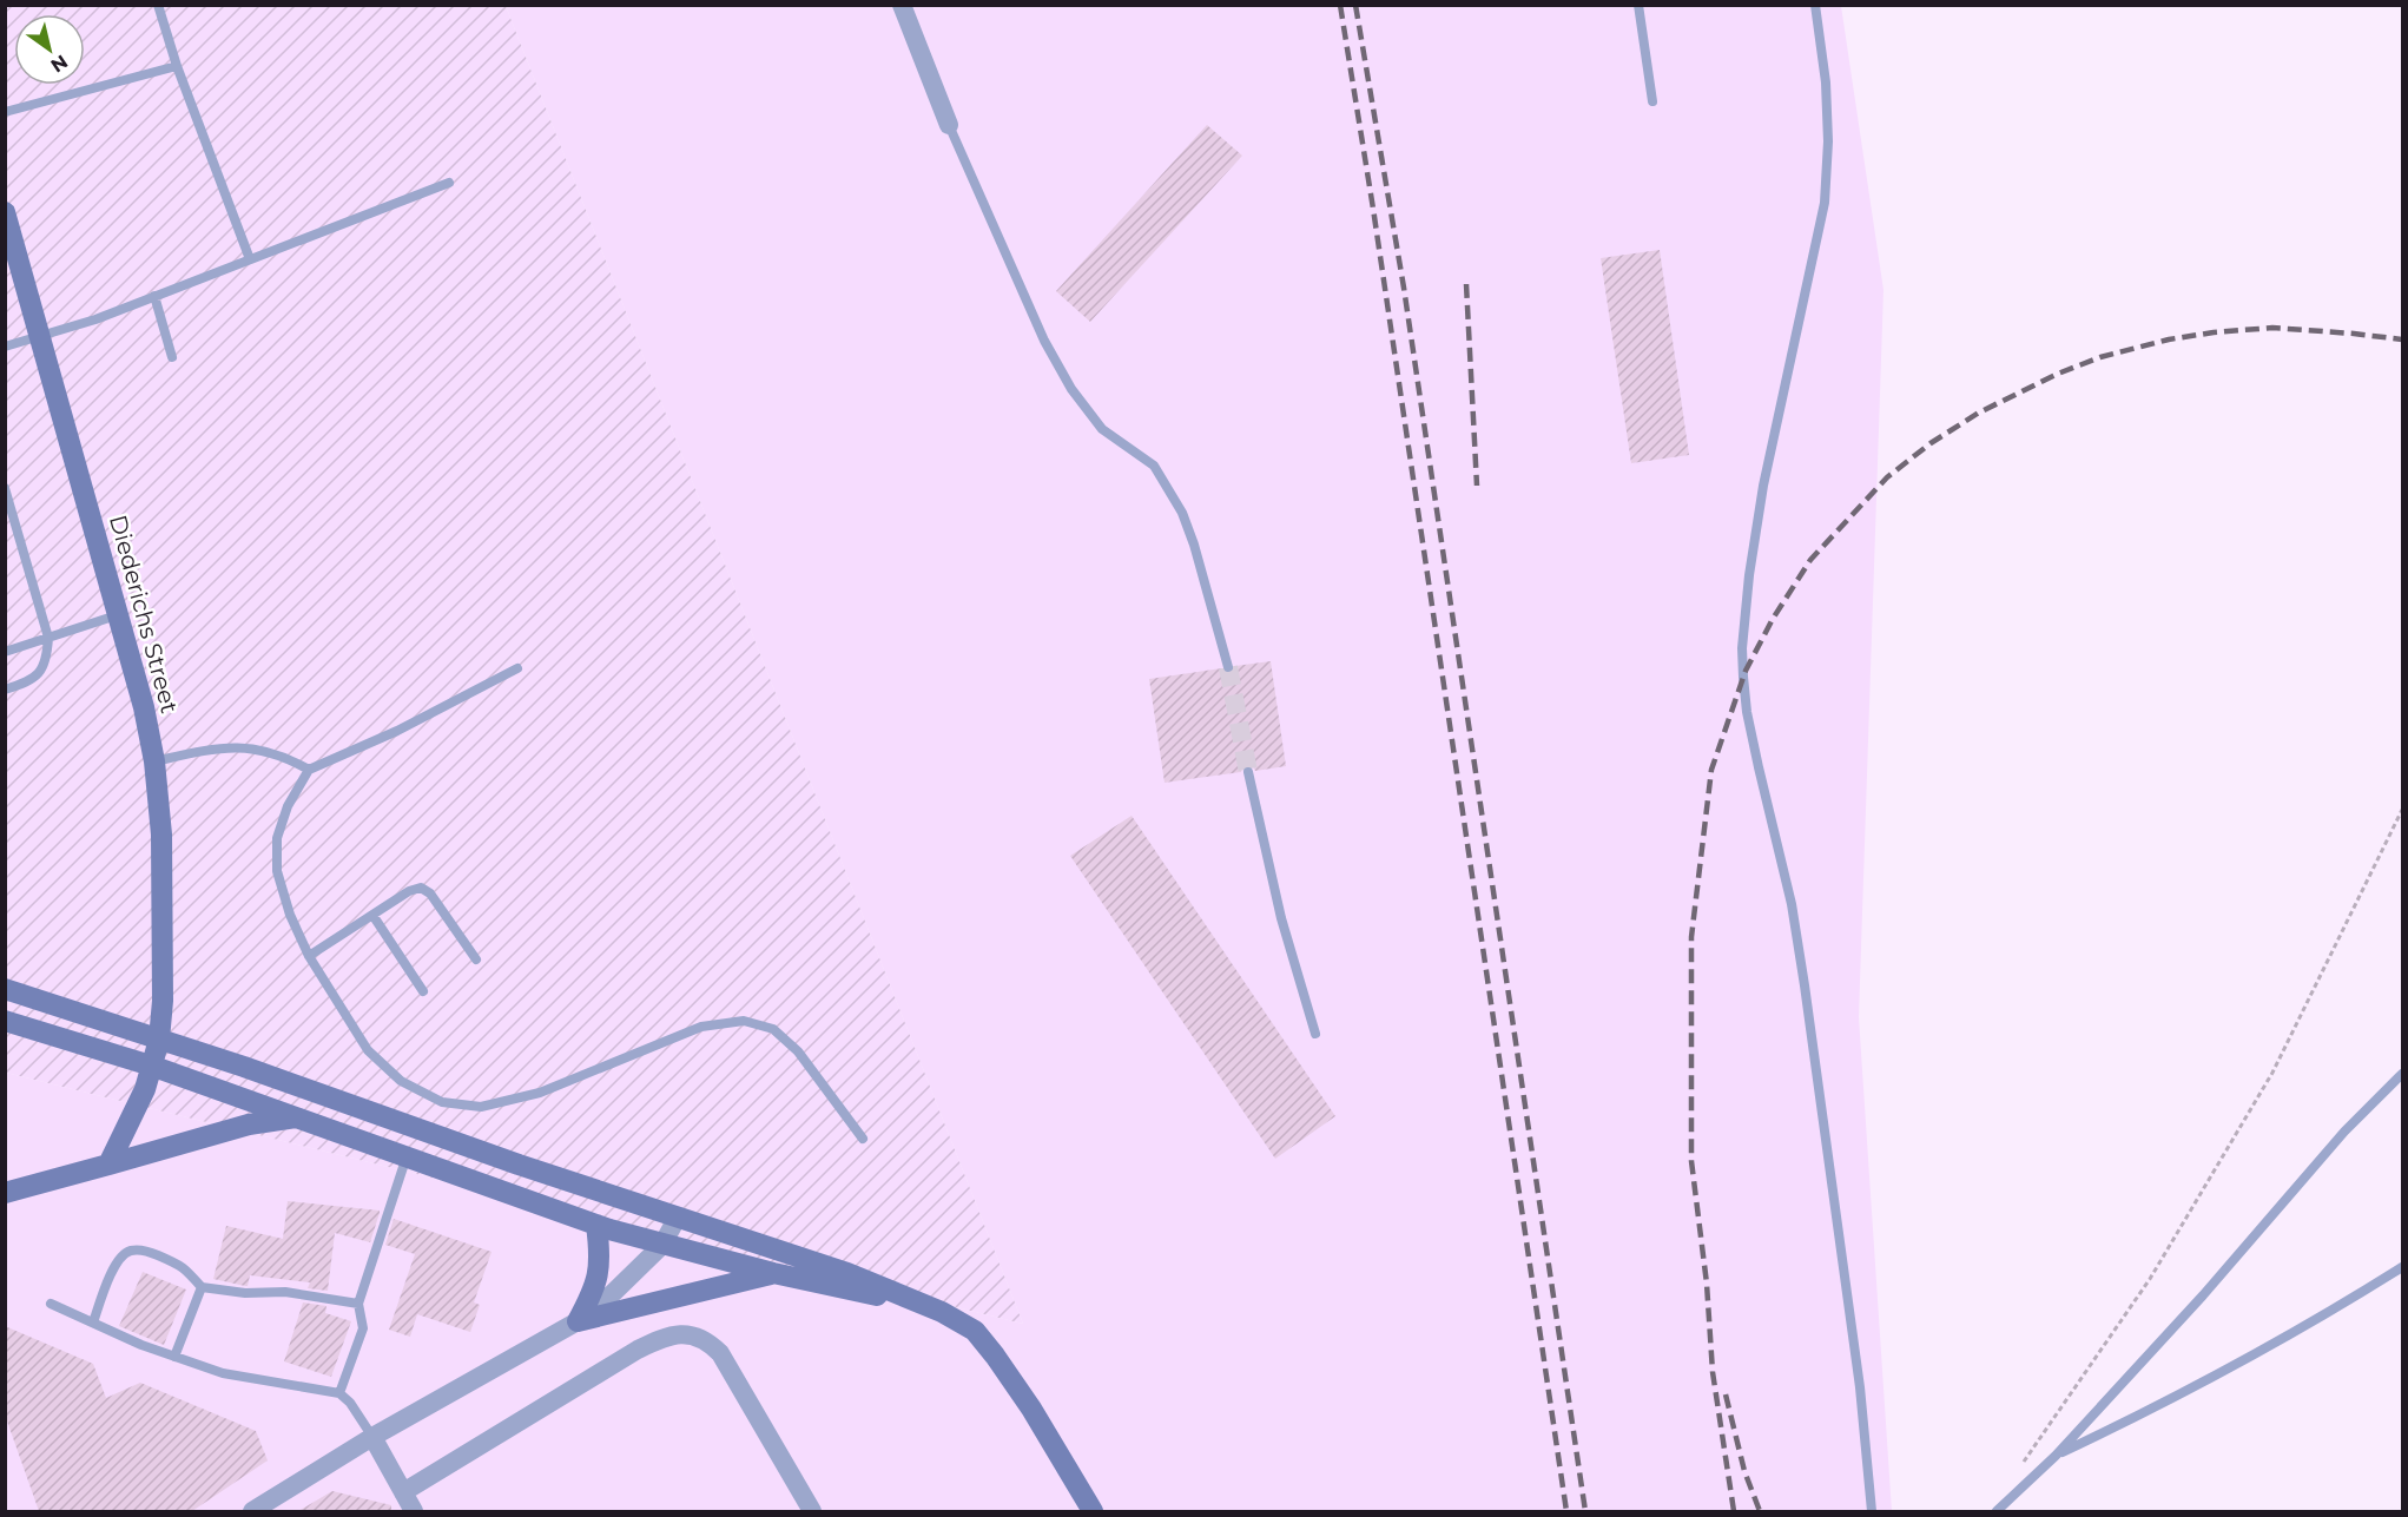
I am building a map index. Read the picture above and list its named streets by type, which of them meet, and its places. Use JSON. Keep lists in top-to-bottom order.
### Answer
{
  "streets": {
    "main road": ["Diederichs Street"]
  },
  "north": "bottom right"
}
